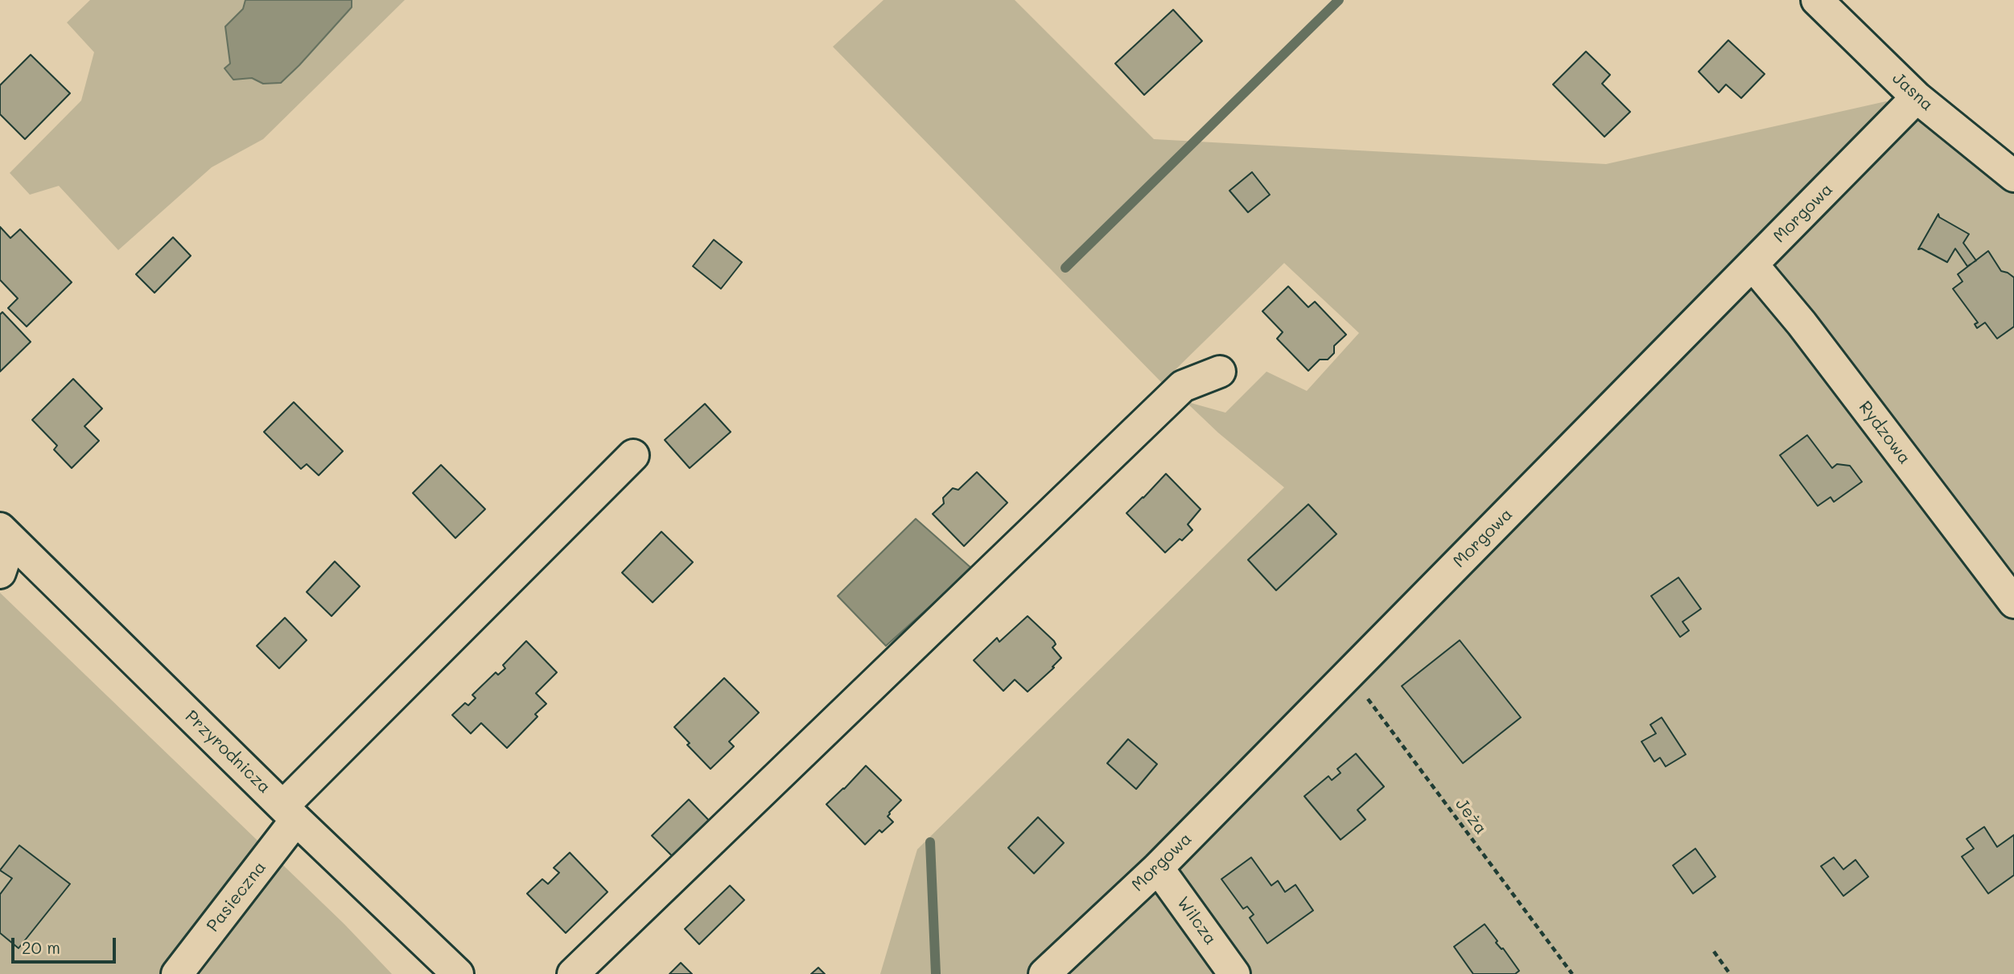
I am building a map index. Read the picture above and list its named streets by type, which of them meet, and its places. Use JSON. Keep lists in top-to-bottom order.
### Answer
{
  "streets": {
    "street": [
      "Jasna",
      "Morgowa",
      "Rydzowa",
      "Przyrodnicza",
      "Pasieczna",
      "Wilcza"
    ],
    "path": ["Jeża"]
  },
  "crossings": [
    ["Jasna", "Morgowa"],
    ["Morgowa", "Rydzowa"],
    ["Morgowa", "Jeża"],
    ["Morgowa", "Wilcza"],
    ["Przyrodnicza", "Pasieczna"]
  ],
  "scale_bar": "20 m"
}
